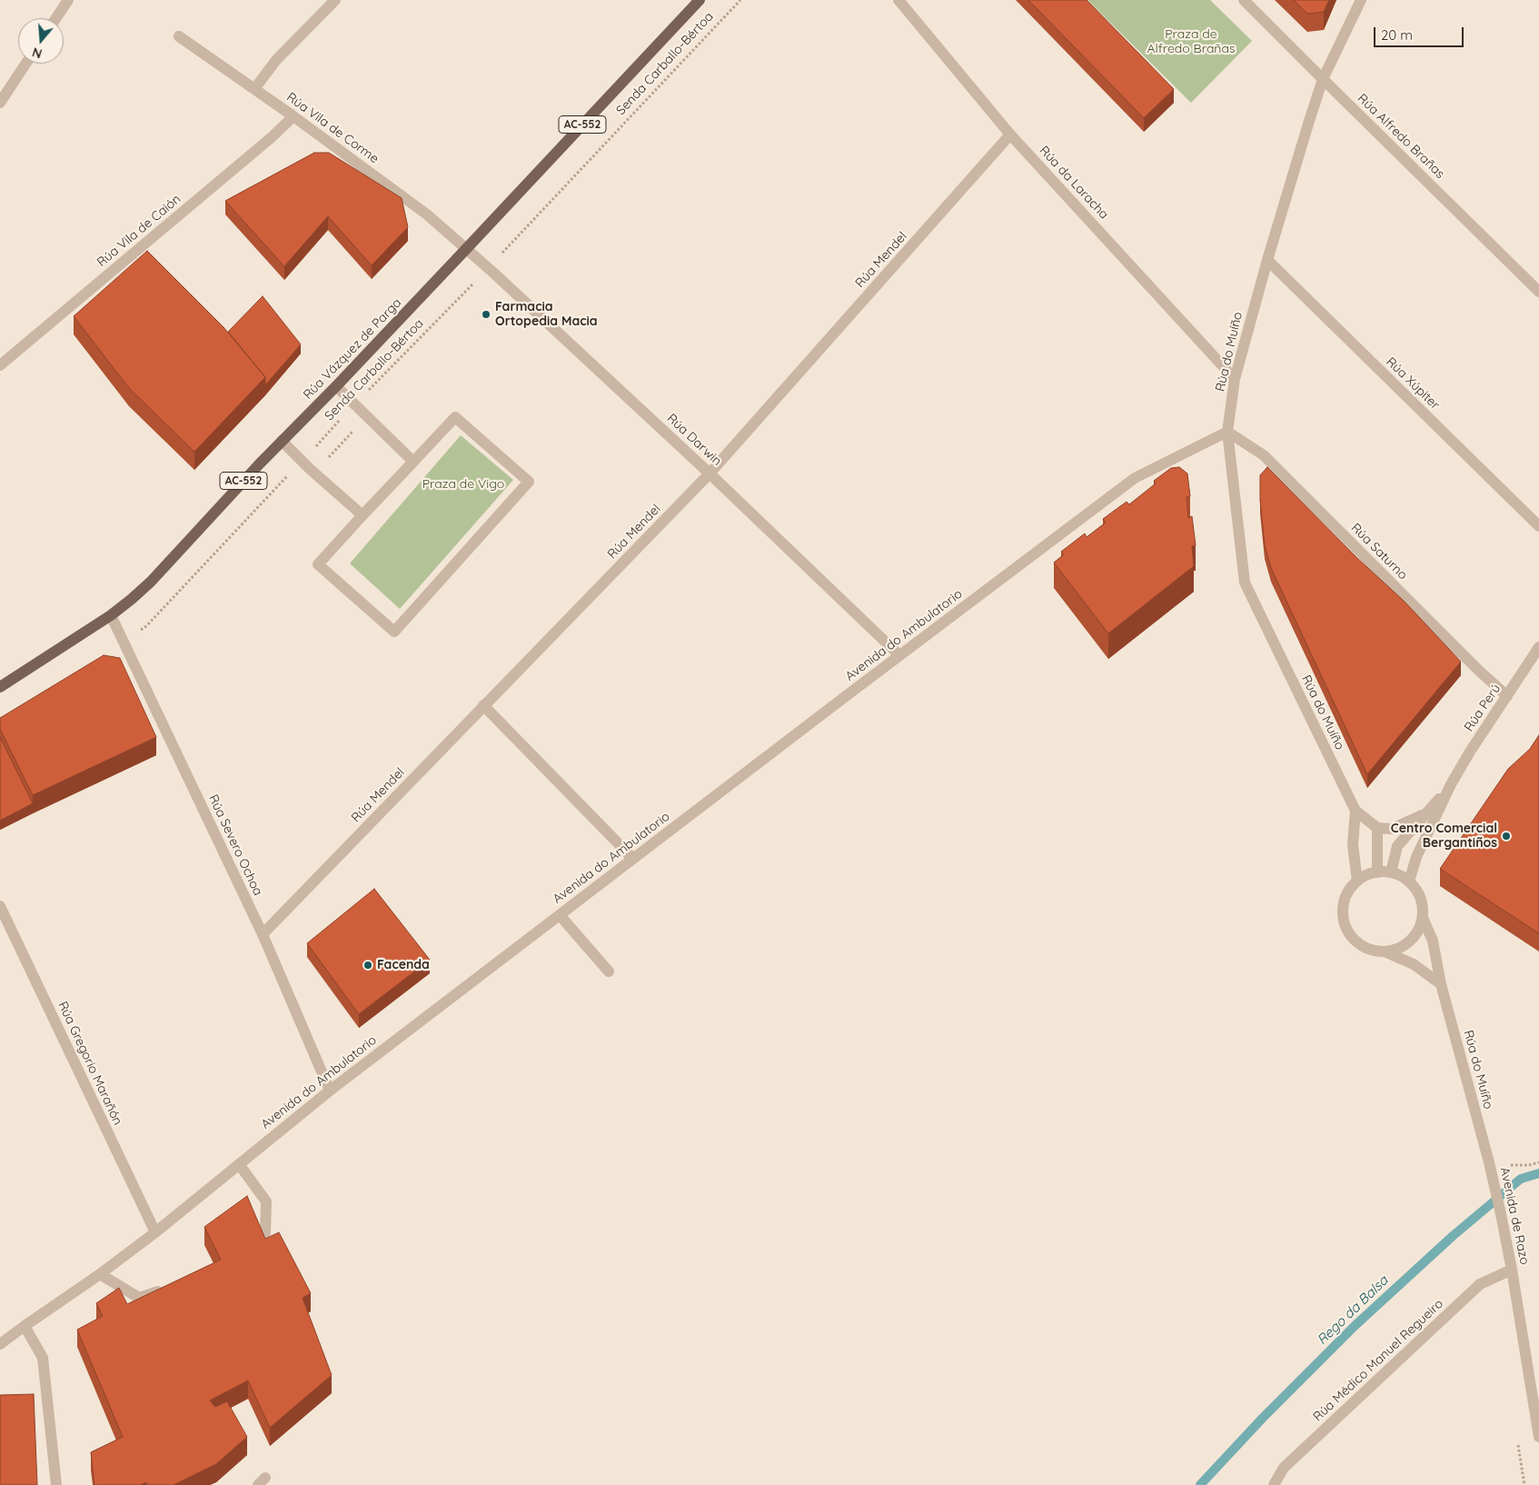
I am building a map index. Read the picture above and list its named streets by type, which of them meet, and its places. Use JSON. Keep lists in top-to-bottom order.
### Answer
{
  "streets": {
    "main road": ["AC-552", "Rúa Vázquez de Parga"],
    "street": [
      "Rúa Vila de Corme",
      "Rúa Alfredo Brañas",
      "Rúa da Laracha",
      "Rúa Vila de Caión",
      "Rúa Mendel",
      "Rúa do Muíño",
      "Rúa Xúpiter",
      "Rúa Darwin",
      "Rúa Saturno",
      "Avenida do Ambulatorio",
      "Rúa Perú",
      "Rúa Severo Ochoa",
      "Rúa Gregorio Marañón",
      "Avenida de Razo",
      "Rúa Médico Manuel Regueiro"
    ],
    "path": ["Senda Carballo-Bértoa"]
  },
  "crossings": [
    ["Senda Carballo-Bértoa", "Rúa Darwin"],
    ["Senda Carballo-Bértoa", "Rúa Severo Ochoa"],
    ["Rúa Vila de Corme", "Rúa Vila de Caión"],
    ["Rúa Vila de Corme", "Rúa Vázquez de Parga"],
    ["Rúa Vila de Corme", "Rúa Darwin"],
    ["Rúa Alfredo Brañas", "Rúa do Muíño"],
    ["Rúa da Laracha", "Rúa Mendel"],
    ["Rúa da Laracha", "Rúa do Muíño"],
    ["Rúa Mendel", "Rúa Darwin"],
    ["Rúa Mendel", "Rúa Severo Ochoa"],
    ["Rúa Vázquez de Parga", "Rúa Darwin"],
    ["Rúa Vázquez de Parga", "Rúa Severo Ochoa"],
    ["Rúa do Muíño", "Rúa Xúpiter"],
    ["Rúa do Muíño", "Rúa Saturno"],
    ["Rúa do Muíño", "Avenida do Ambulatorio"],
    ["Rúa do Muíño", "Rúa Perú"],
    ["Rúa do Muíño", "Avenida de Razo"],
    ["Rúa Darwin", "Avenida do Ambulatorio"],
    ["Rúa Saturno", "Avenida do Ambulatorio"],
    ["Rúa Saturno", "Rúa Perú"],
    ["Avenida do Ambulatorio", "Rúa Severo Ochoa"],
    ["Avenida do Ambulatorio", "Rúa Gregorio Marañón"],
    ["Avenida de Razo", "Rúa Médico Manuel Regueiro"]
  ],
  "water": ["Rego da Balsa"],
  "parks": ["Praza de Alfredo Brañas", "Praza de Vigo"],
  "places": ["Farmacia Ortopedia Macia", "Centro Comercial Bergantiños", "Facenda"],
  "scale_bar": "20 m",
  "north": "bottom"
}
